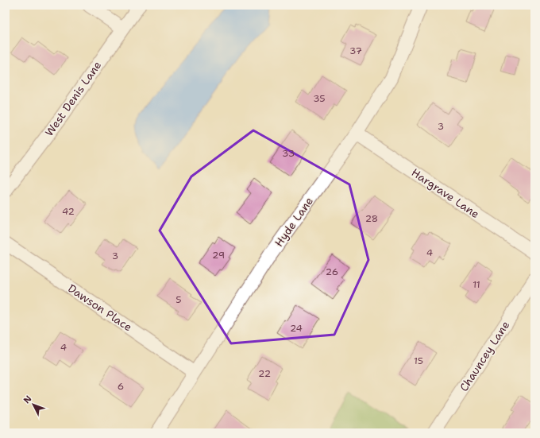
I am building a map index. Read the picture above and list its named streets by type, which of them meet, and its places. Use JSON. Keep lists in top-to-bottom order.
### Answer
{
  "streets": {
    "street": [
      "West Denis Lane",
      "Hargrave Lane",
      "Hyde Lane",
      "Dawson Place",
      "Chauncey Lane"
    ]
  },
  "crossings": [
    ["Hargrave Lane", "Hyde Lane"],
    ["Hyde Lane", "Dawson Place"]
  ],
  "house_numbers": [
    "37",
    "35",
    "3",
    "33",
    "42",
    "28",
    "4",
    "29",
    "3",
    "26",
    "11",
    "5",
    "24",
    "4",
    "15",
    "22",
    "6"
  ],
  "north": "top left"
}
